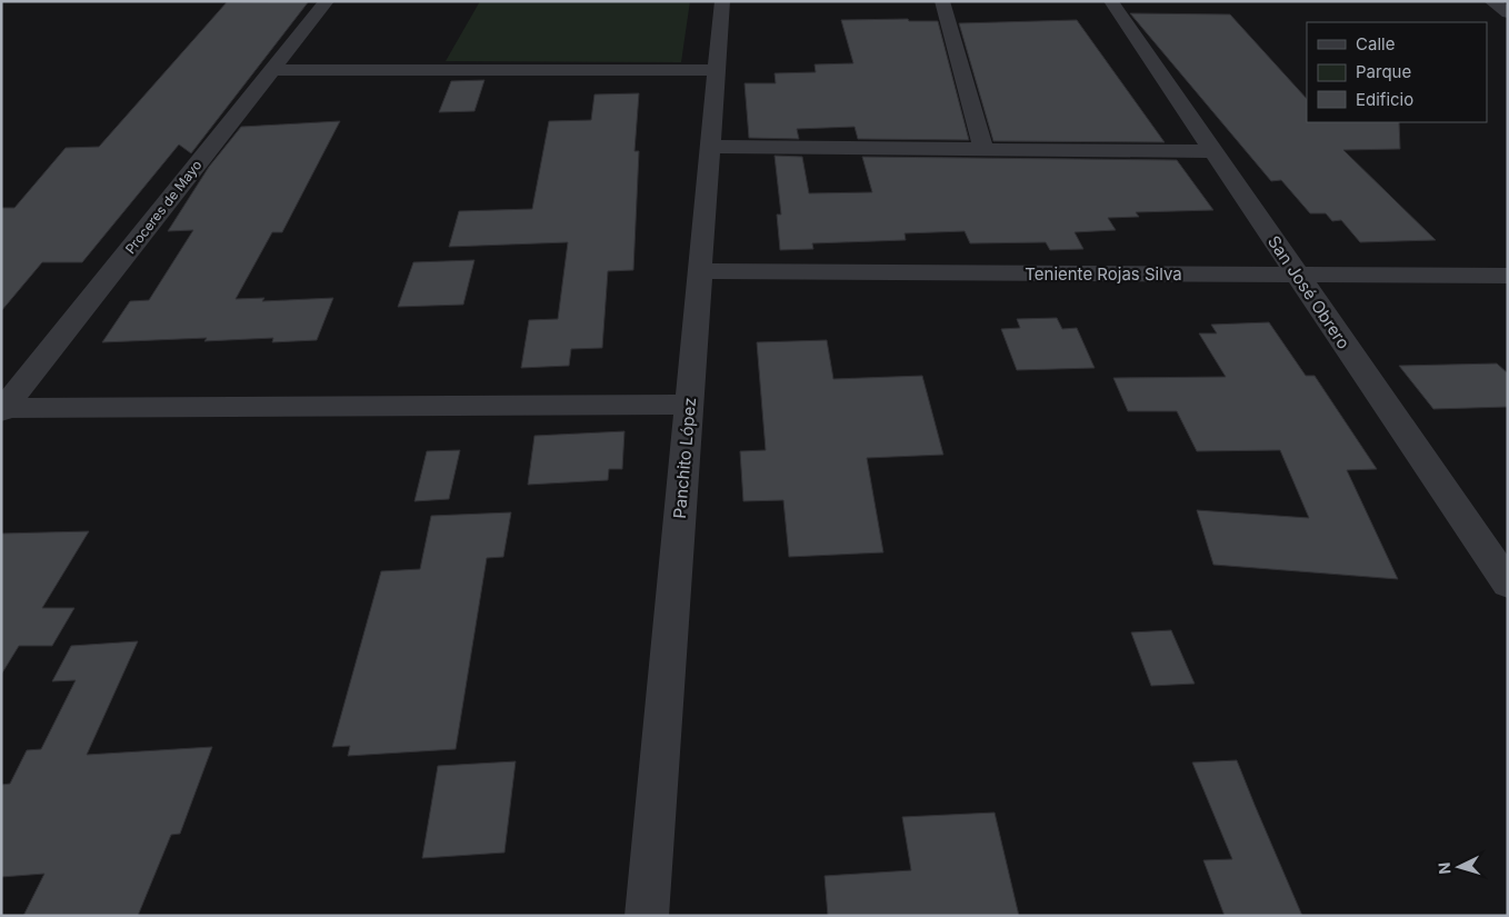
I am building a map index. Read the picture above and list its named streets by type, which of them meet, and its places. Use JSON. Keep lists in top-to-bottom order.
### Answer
{
  "streets": {
    "street": [
      "Proceres de Mayo",
      "Teniente Rojas Silva",
      "San José Obrero",
      "Panchito López"
    ]
  },
  "crossings": [
    ["Teniente Rojas Silva", "San José Obrero"],
    ["Teniente Rojas Silva", "Panchito López"]
  ],
  "legend": ["Calle", "Parque", "Edificio"],
  "north": "left"
}
